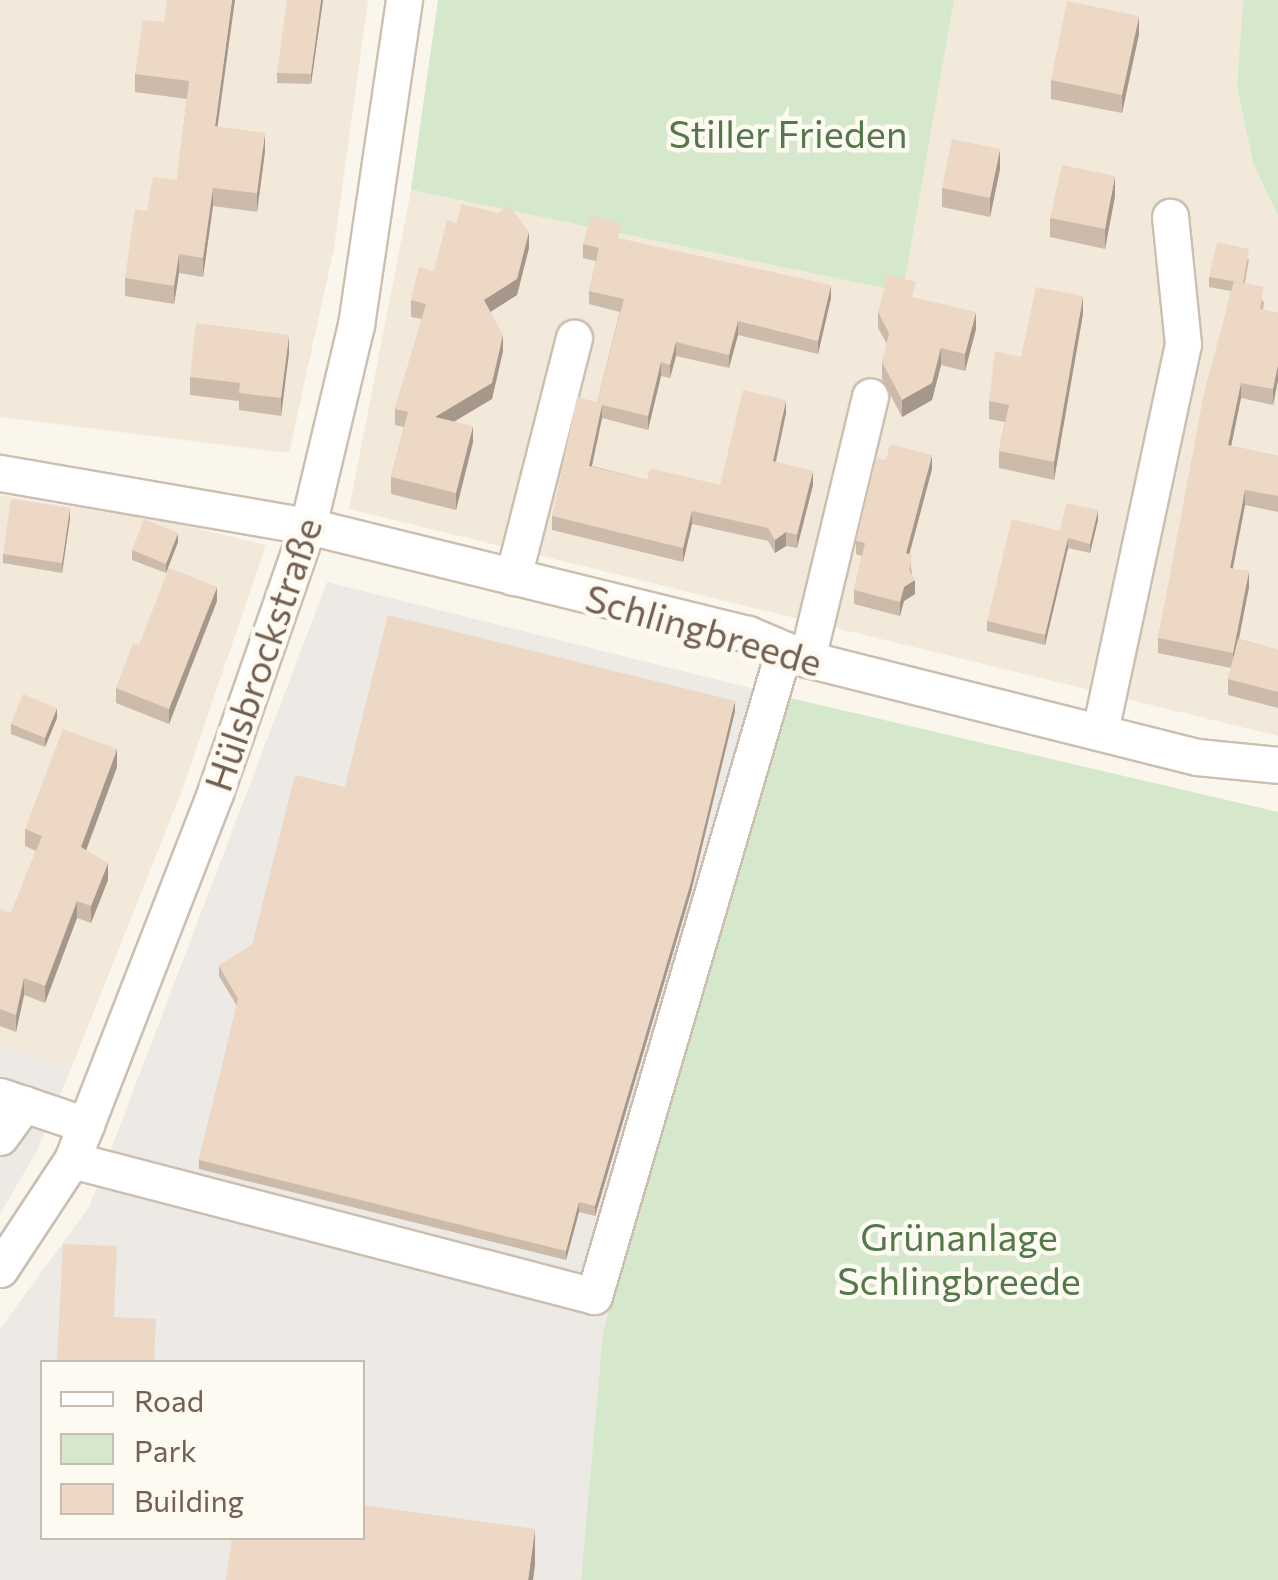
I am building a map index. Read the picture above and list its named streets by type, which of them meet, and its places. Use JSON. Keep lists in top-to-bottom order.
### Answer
{
  "streets": {
    "street": ["Schlingbreede", "Hülsbrockstraße"]
  },
  "crossings": [
    ["Schlingbreede", "Hülsbrockstraße"]
  ],
  "parks": ["Stiller Frieden", "Grünanlage Schlingbreede"],
  "legend": ["Road", "Park", "Building"]
}
